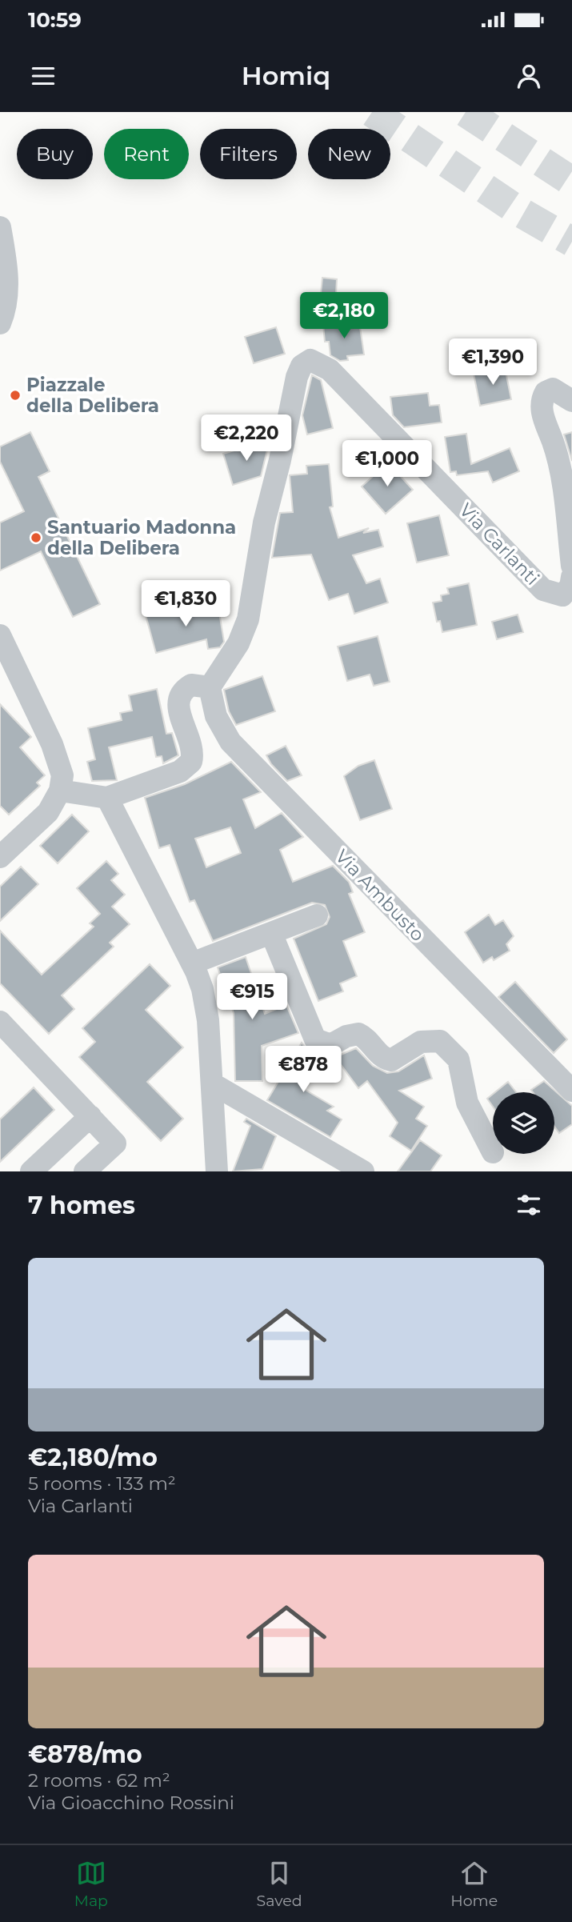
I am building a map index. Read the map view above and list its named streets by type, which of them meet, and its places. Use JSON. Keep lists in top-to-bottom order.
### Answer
{
  "streets": {
    "street": ["Via Carlanti", "Via Ambusto"]
  },
  "crossings": [
    ["Via Carlanti", "Via Ambusto"]
  ],
  "places": ["Piazzale della Delibera", "Santuario Madonna della Delibera"],
  "page": {
    "status": "10:59",
    "header": "Homiq",
    "chip": [
      "Buy",
      "Rent",
      "Filters",
      "New"
    ],
    "price": [
      "€2,180",
      "€1,390",
      "€2,220",
      "€1,000",
      "€1,830",
      "€915",
      "€878"
    ],
    "heading": "7 homes",
    "list": [
      {
        "name": "€2,180/mo",
        "note": "5 rooms · 133 m² · Via Carlanti"
      },
      {
        "name": "€878/mo",
        "note": "2 rooms · 62 m² · Via Gioacchino Rossini"
      }
    ],
    "tabs": ["Map", "Saved", "Home"]
  }
}
